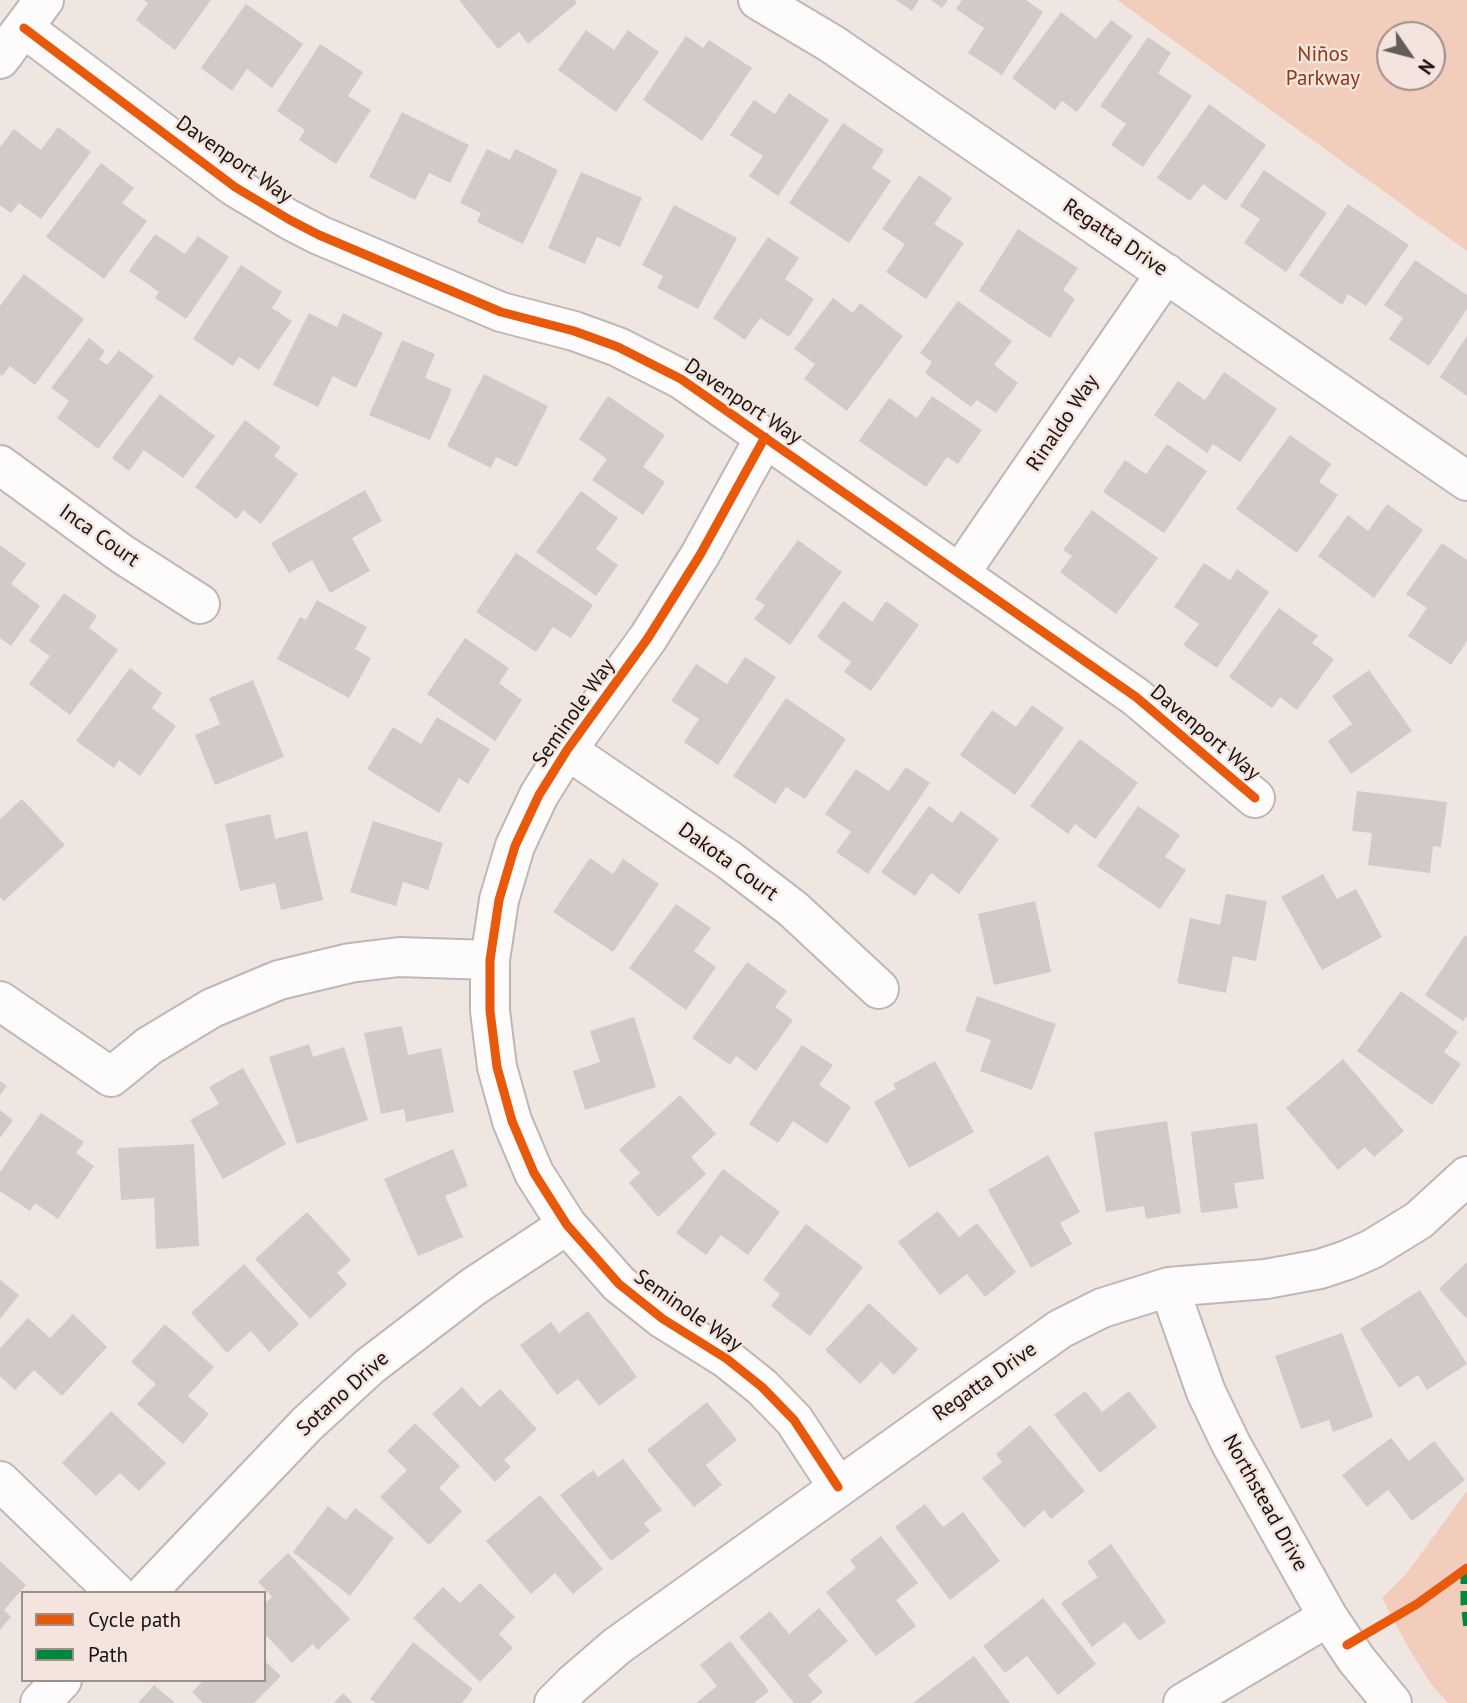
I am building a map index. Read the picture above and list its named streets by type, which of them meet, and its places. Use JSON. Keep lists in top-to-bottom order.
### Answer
{
  "streets": {
    "street": [
      "Davenport Way",
      "Regatta Drive",
      "Rinaldo Way",
      "Inca Court",
      "Seminole Way",
      "Dakota Court",
      "Sotano Drive",
      "Northstead Drive"
    ]
  },
  "crossings": [
    ["Davenport Way", "Rinaldo Way"],
    ["Davenport Way", "Seminole Way"],
    ["Regatta Drive", "Rinaldo Way"],
    ["Regatta Drive", "Seminole Way"],
    ["Regatta Drive", "Northstead Drive"],
    ["Seminole Way", "Dakota Court"],
    ["Seminole Way", "Sotano Drive"]
  ],
  "parks": ["Niños Parkway"],
  "legend": ["Cycle path", "Path"],
  "north": "bottom right"
}
